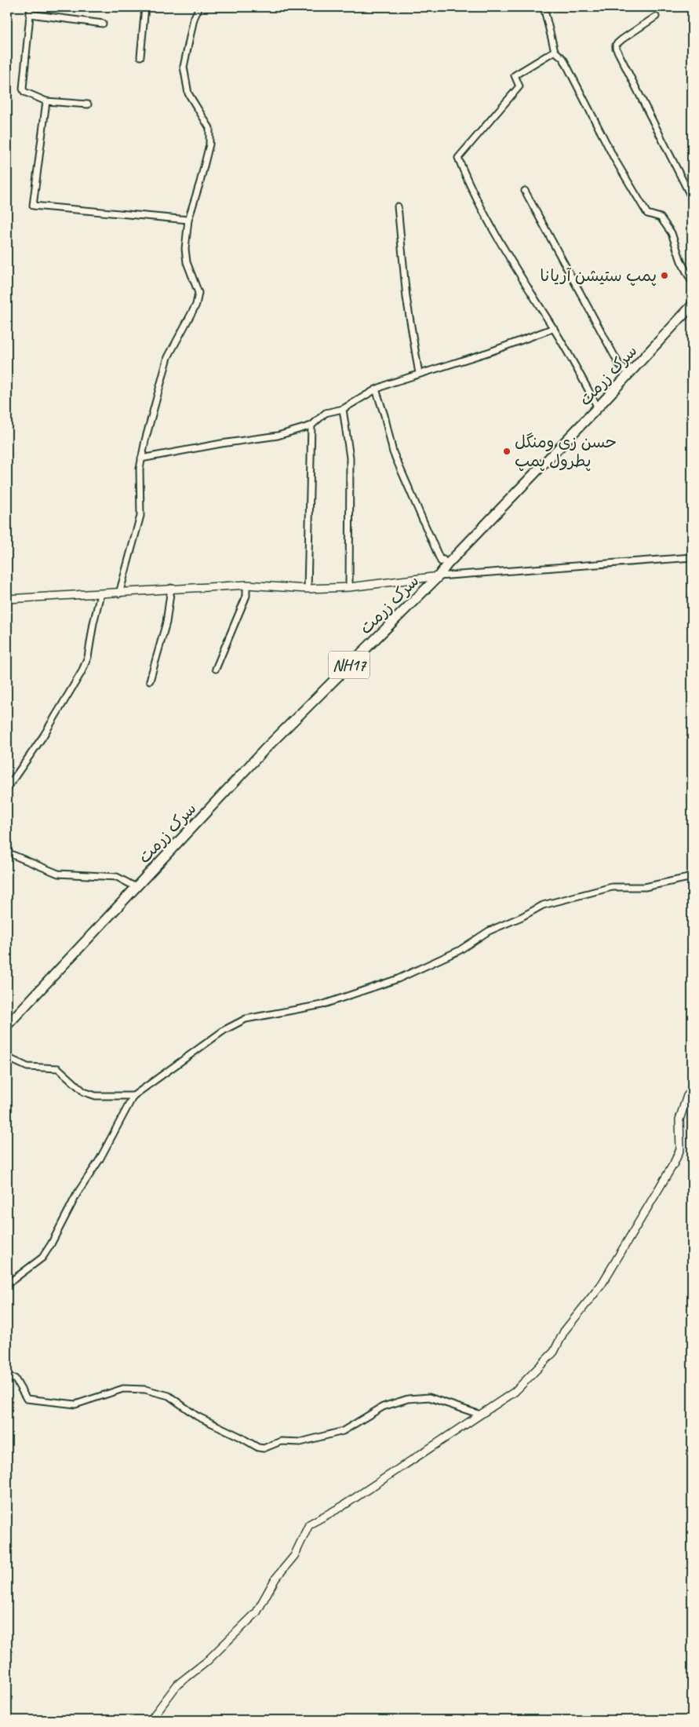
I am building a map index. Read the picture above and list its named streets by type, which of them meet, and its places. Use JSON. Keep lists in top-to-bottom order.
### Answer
{
  "streets": {
    "highway": ["سرک زرمت", "NH17"]
  },
  "places": ["پمپ ستیشن آریانا", "حسن زی ومنگل پطرول پمپ"]
}
